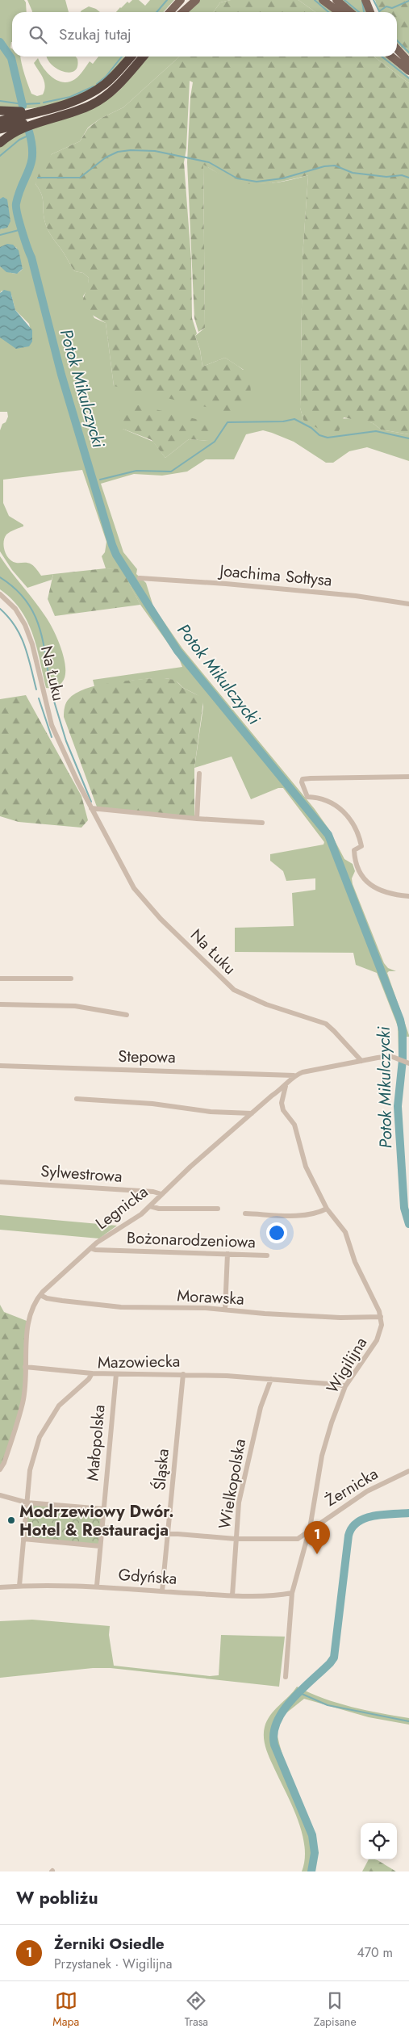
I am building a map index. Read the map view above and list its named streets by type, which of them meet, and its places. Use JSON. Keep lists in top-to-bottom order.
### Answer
{
  "streets": {
    "street": [
      "Joachima Sołtysa",
      "Na Łuku",
      "Stepowa",
      "Sylwestrowa",
      "Legnicka",
      "Bożonarodzeniowa",
      "Morawska",
      "Mazowiecka",
      "Wigilijna",
      "Małopolska",
      "Śląska",
      "Wielkopolska",
      "Żernicka",
      "Gdyńska"
    ]
  },
  "crossings": [
    ["Stepowa", "Legnicka"],
    ["Sylwestrowa", "Legnicka"],
    ["Legnicka", "Bożonarodzeniowa"],
    ["Legnicka", "Morawska"],
    ["Legnicka", "Wigilijna"],
    ["Morawska", "Wigilijna"],
    ["Mazowiecka", "Wigilijna"],
    ["Mazowiecka", "Małopolska"],
    ["Mazowiecka", "Śląska"],
    ["Mazowiecka", "Wielkopolska"],
    ["Mazowiecka", "Gdyńska"],
    ["Wigilijna", "Żernicka"],
    ["Wigilijna", "Gdyńska"],
    ["Małopolska", "Żernicka"],
    ["Małopolska", "Gdyńska"],
    ["Śląska", "Żernicka"],
    ["Śląska", "Gdyńska"],
    ["Wielkopolska", "Żernicka"],
    ["Wielkopolska", "Gdyńska"]
  ],
  "water": ["Potok Mikulczycki"],
  "places": ["Modrzewiowy Dwór. Hotel & Restauracja"],
  "page": {
    "search": "Szukaj tutaj",
    "pins": "1",
    "heading": "W pobliżu",
    "list": [
      {
        "mark": "1",
        "name": "Żerniki Osiedle",
        "note": "Przystanek · Wigilijna",
        "value": "470 m"
      }
    ],
    "nav": ["Mapa", "Trasa", "Zapisane"]
  }
}
